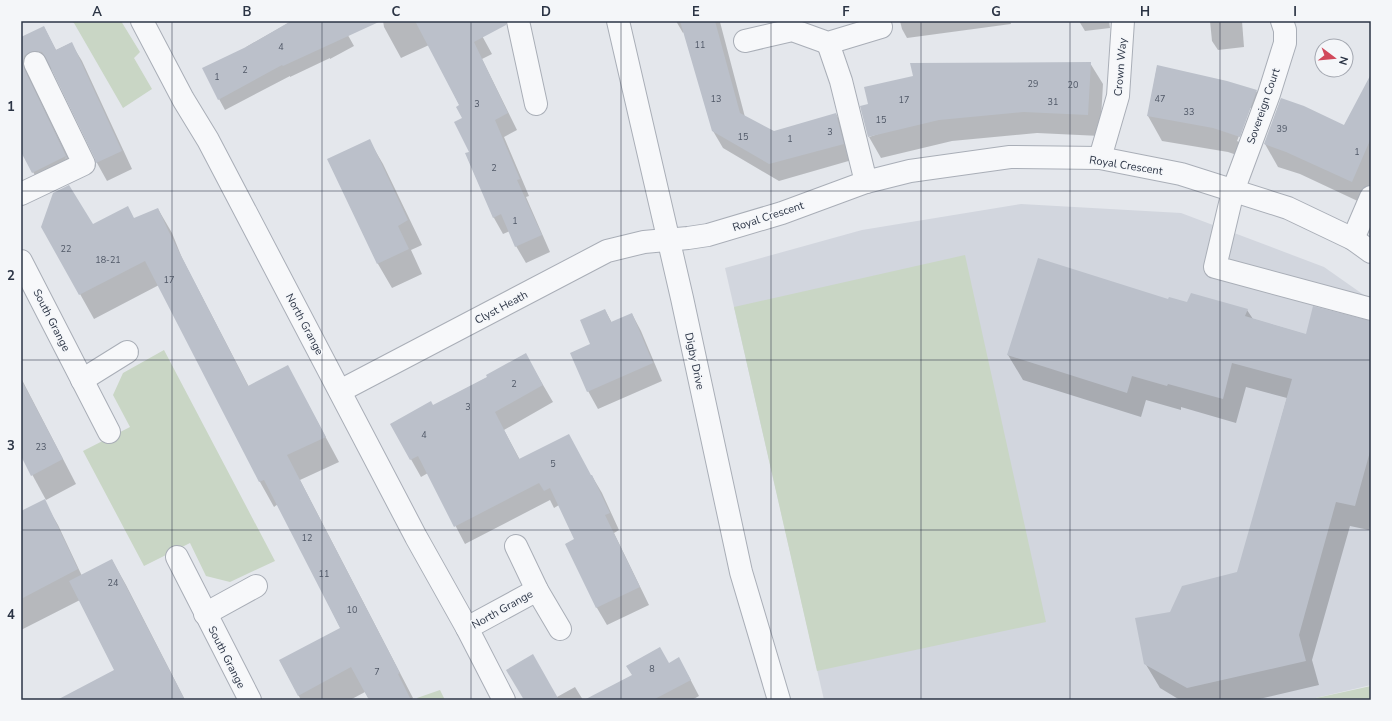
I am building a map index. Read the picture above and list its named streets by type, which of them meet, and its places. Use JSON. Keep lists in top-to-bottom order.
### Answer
{
  "streets": {
    "street": [
      "Crown Way",
      "Sovereign Court",
      "Royal Crescent",
      "Clyst Heath",
      "South Grange",
      "North Grange",
      "Digby Drive"
    ]
  },
  "crossings": [
    ["Crown Way", "Royal Crescent"],
    ["Sovereign Court", "Royal Crescent"],
    ["Royal Crescent", "Clyst Heath"],
    ["Royal Crescent", "Digby Drive"],
    ["Clyst Heath", "North Grange"],
    ["Clyst Heath", "Digby Drive"]
  ],
  "house_numbers": [
    "11",
    "4",
    "2",
    "1",
    "29",
    "20",
    "13",
    "47",
    "17",
    "31",
    "3",
    "33",
    "15",
    "39",
    "3",
    "15",
    "1",
    "1",
    "2",
    "1",
    "22",
    "18-21",
    "17",
    "2",
    "3",
    "4",
    "23",
    "5",
    "12",
    "11",
    "24",
    "10",
    "8",
    "7"
  ],
  "north": "right",
  "grid": {
    "columns": [
      "A",
      "B",
      "C",
      "D",
      "E",
      "F",
      "G",
      "H",
      "I"
    ],
    "rows": [
      "1",
      "2",
      "3",
      "4"
    ]
  }
}
